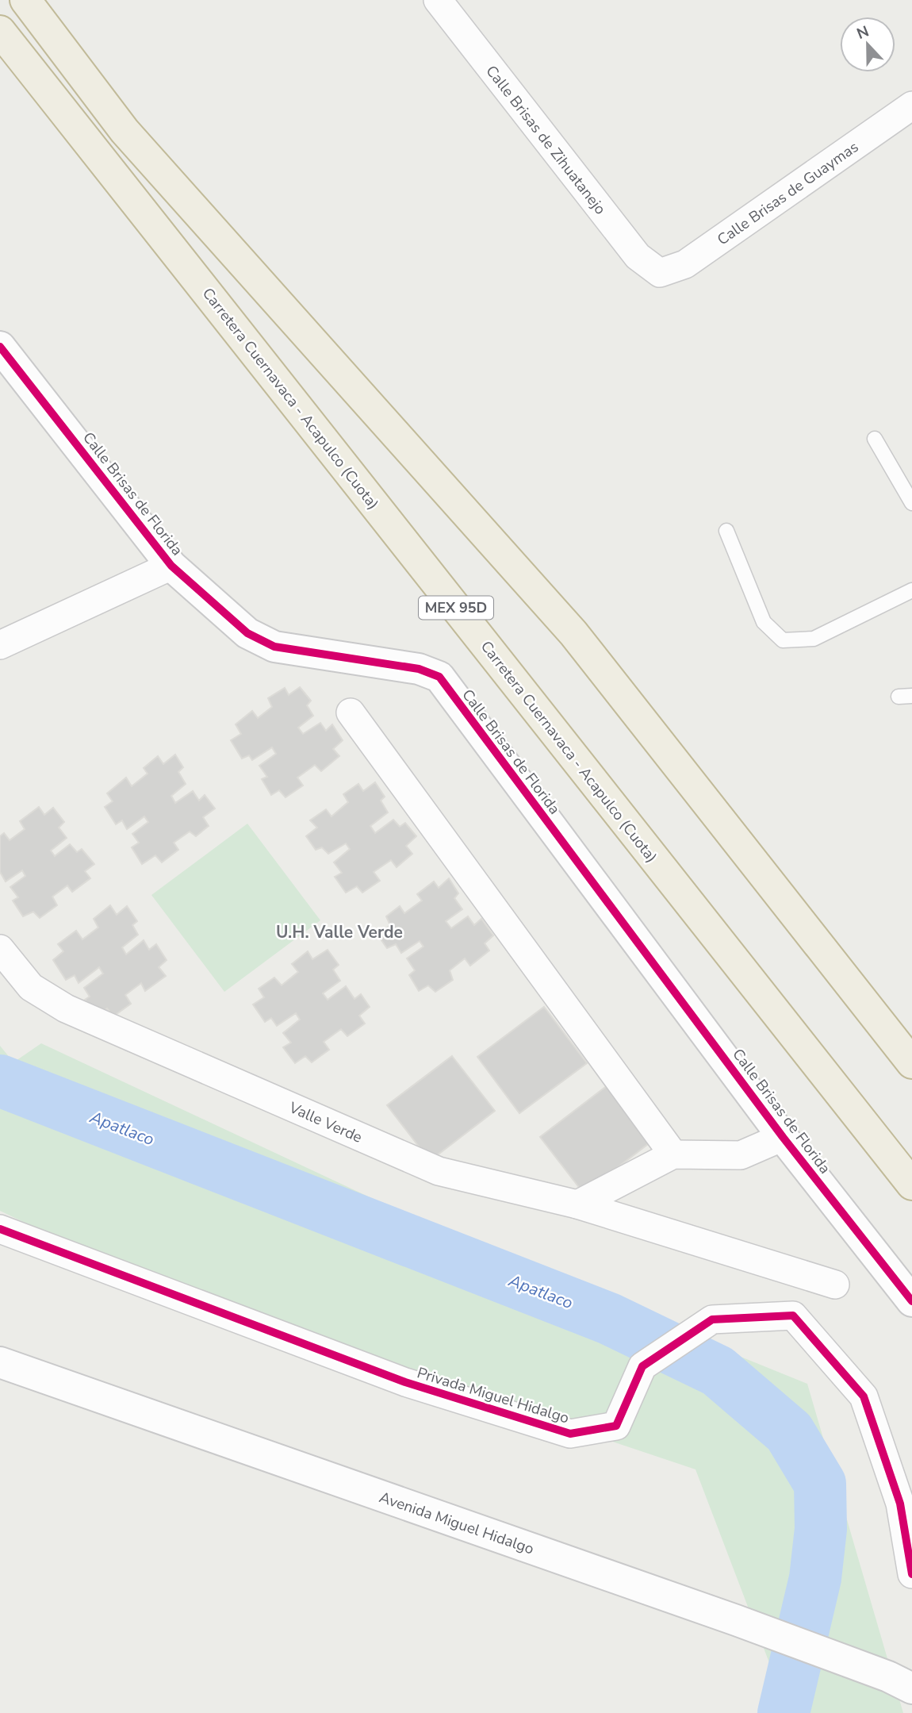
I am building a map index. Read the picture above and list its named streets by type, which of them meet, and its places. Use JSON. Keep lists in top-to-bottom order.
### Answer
{
  "streets": {
    "highway": ["Carretera Cuernavaca - Acapulco (Cuota)", "MEX 95D"],
    "street": [
      "Calle Brisas de Zihuatanejo",
      "Calle Brisas de Guaymas",
      "Calle Brisas de Florida",
      "Valle Verde",
      "Privada Miguel Hidalgo",
      "Avenida Miguel Hidalgo"
    ]
  },
  "crossings": [
    ["Calle Brisas de Zihuatanejo", "Calle Brisas de Guaymas"]
  ],
  "districts": ["U.H. Valle Verde"],
  "water": ["Apatlaco"],
  "north": "top"
}
